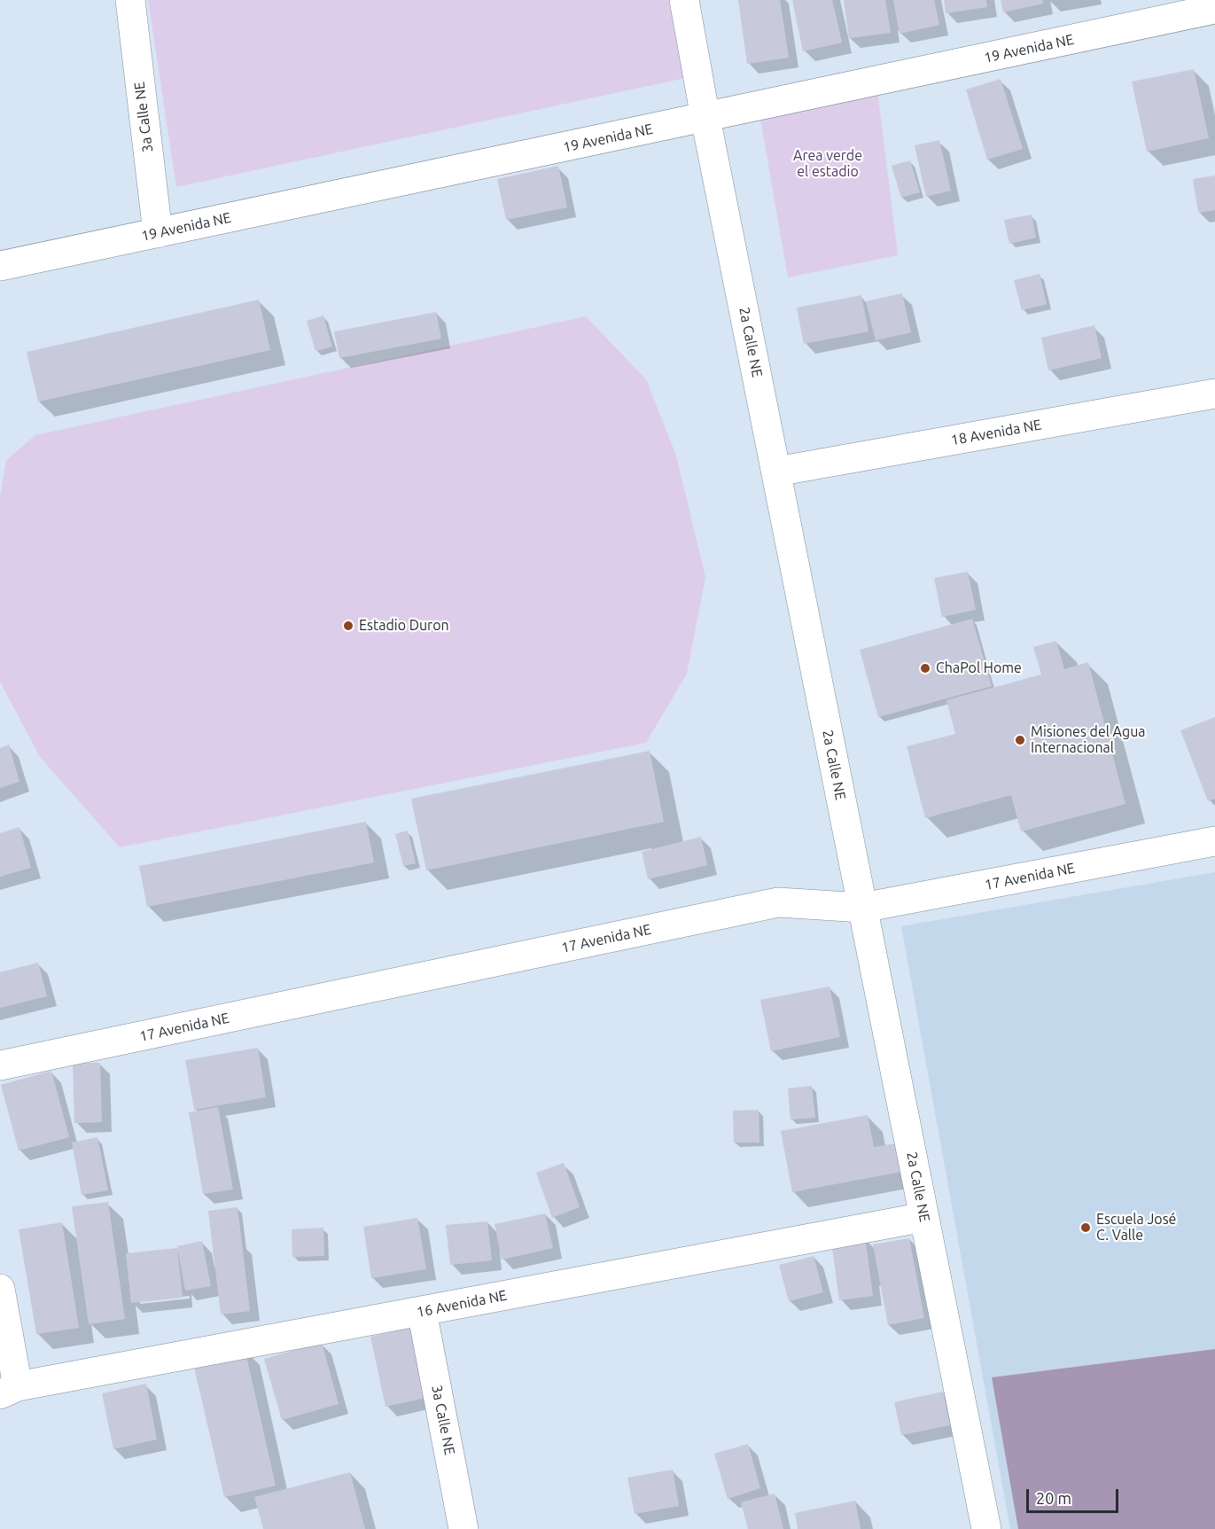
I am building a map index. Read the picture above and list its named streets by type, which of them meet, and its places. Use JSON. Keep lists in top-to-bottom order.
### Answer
{
  "streets": {
    "street": [
      "19 Avenida NE",
      "3a Calle NE",
      "2a Calle NE",
      "18 Avenida NE",
      "17 Avenida NE",
      "16 Avenida NE"
    ]
  },
  "crossings": [
    ["19 Avenida NE", "3a Calle NE"],
    ["19 Avenida NE", "2a Calle NE"],
    ["3a Calle NE", "16 Avenida NE"],
    ["2a Calle NE", "18 Avenida NE"],
    ["2a Calle NE", "17 Avenida NE"],
    ["2a Calle NE", "16 Avenida NE"]
  ],
  "parks": ["Area verde el estadio"],
  "places": [
    "Estadio Duron",
    "ChaPol Home",
    "Misiones del Agua Internacional",
    "Escuela José C. Valle"
  ],
  "scale_bar": "20 m"
}
